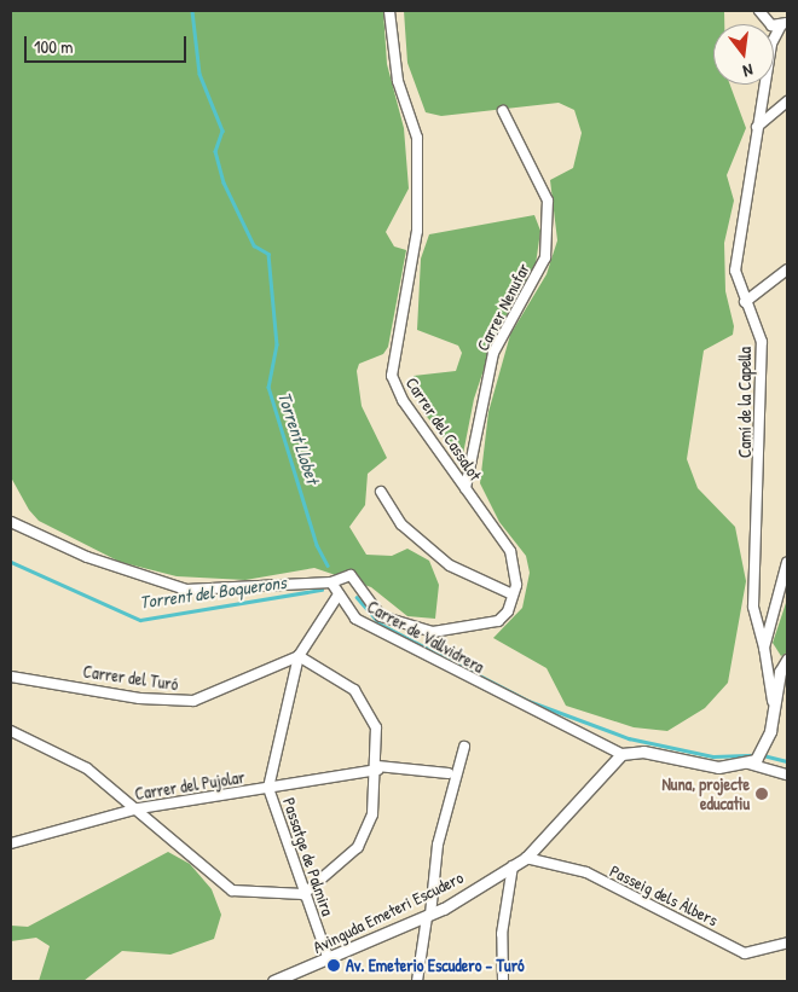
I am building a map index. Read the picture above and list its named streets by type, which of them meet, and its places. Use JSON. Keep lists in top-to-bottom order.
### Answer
{
  "streets": {
    "street": [
      "Carrer Nenufar",
      "Camí de la Capella",
      "Carrer del Cassalot",
      "Carrer de Vallvidrera",
      "Carrer del Turó",
      "Carrer del Pujolar",
      "Passatge de Palmira",
      "Passeig dels Àlbers",
      "Avinguda Emeteri Escudero"
    ]
  },
  "crossings": [
    ["Carrer Nenufar", "Carrer del Cassalot"],
    ["Carrer de Vallvidrera", "Passatge de Palmira"],
    ["Carrer de Vallvidrera", "Avinguda Emeteri Escudero"],
    ["Carrer del Turó", "Passatge de Palmira"],
    ["Carrer del Pujolar", "Passatge de Palmira"],
    ["Passatge de Palmira", "Avinguda Emeteri Escudero"],
    ["Passeig dels Àlbers", "Avinguda Emeteri Escudero"]
  ],
  "water": ["Torrent Llobet", "Torrent del Boquerons"],
  "places": ["Nuna, projecte educatiu", "Av. Emeterio Escudero - Turó"],
  "scale_bar": "100 m",
  "north": "bottom"
}
